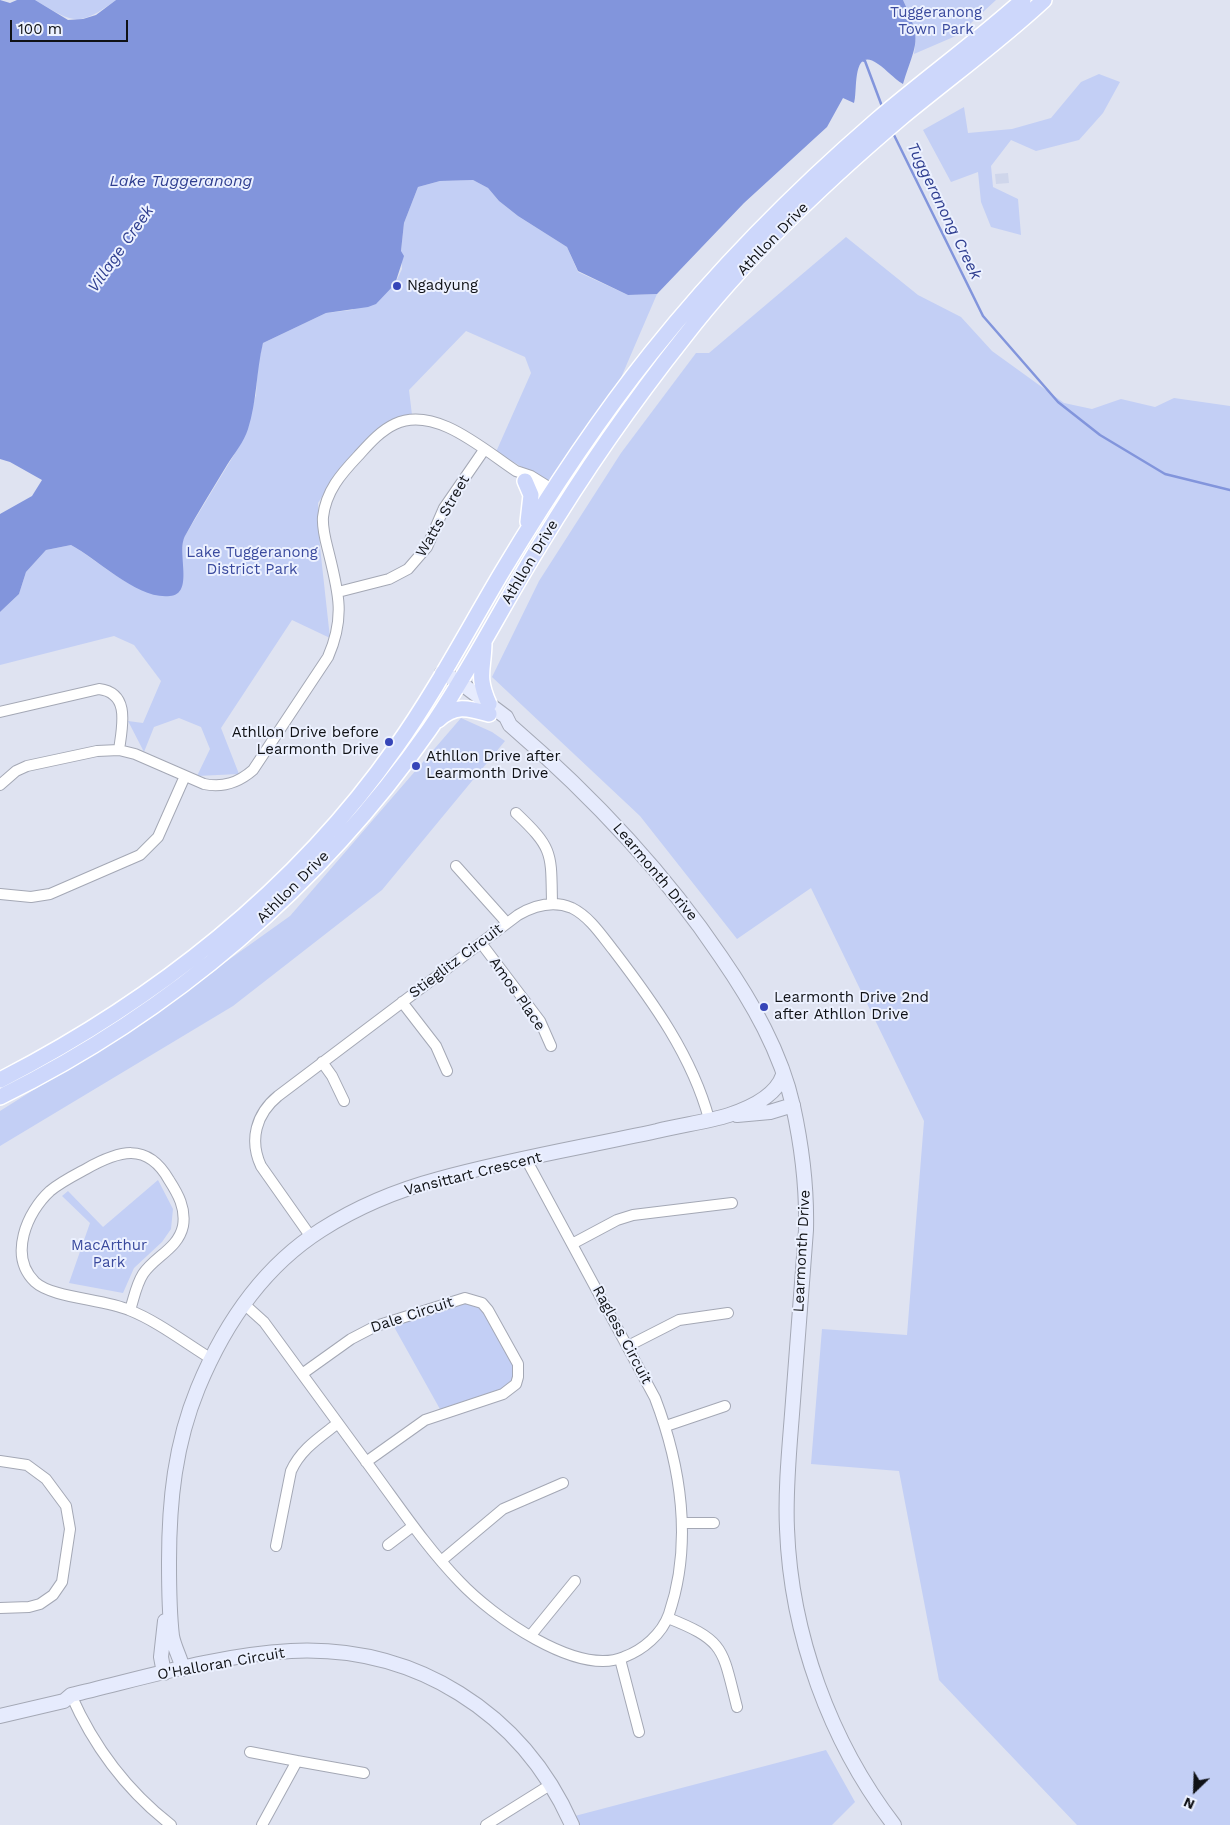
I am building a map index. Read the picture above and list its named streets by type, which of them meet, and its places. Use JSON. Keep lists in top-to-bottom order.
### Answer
{
  "streets": {
    "main road": ["Athllon Drive"],
    "street": [
      "Watts Street",
      "Learmonth Drive",
      "Stieglitz Circuit",
      "Amos Place",
      "Vansittart Crescent",
      "Dale Circuit",
      "Ragless Circuit",
      "O'Halloran Circuit"
    ]
  },
  "crossings": [
    ["Athllon Drive", "Learmonth Drive"],
    ["Learmonth Drive", "Vansittart Crescent"],
    ["Stieglitz Circuit", "Amos Place"],
    ["Stieglitz Circuit", "Vansittart Crescent"],
    ["Vansittart Crescent", "Ragless Circuit"],
    ["Vansittart Crescent", "O'Halloran Circuit"],
    ["Dale Circuit", "Ragless Circuit"]
  ],
  "water": ["Lake Tuggeranong", "Tuggeranong Creek", "Village Creek"],
  "parks": ["Tuggeranong Town Park", "Lake Tuggeranong District Park", "MacArthur Park"],
  "places": [
    "Ngadyung",
    "Athllon Drive before Learmonth Drive",
    "Athllon Drive after Learmonth Drive",
    "Learmonth Drive 2nd after Athllon Drive"
  ],
  "scale_bar": "100 m",
  "north": "bottom left"
}
